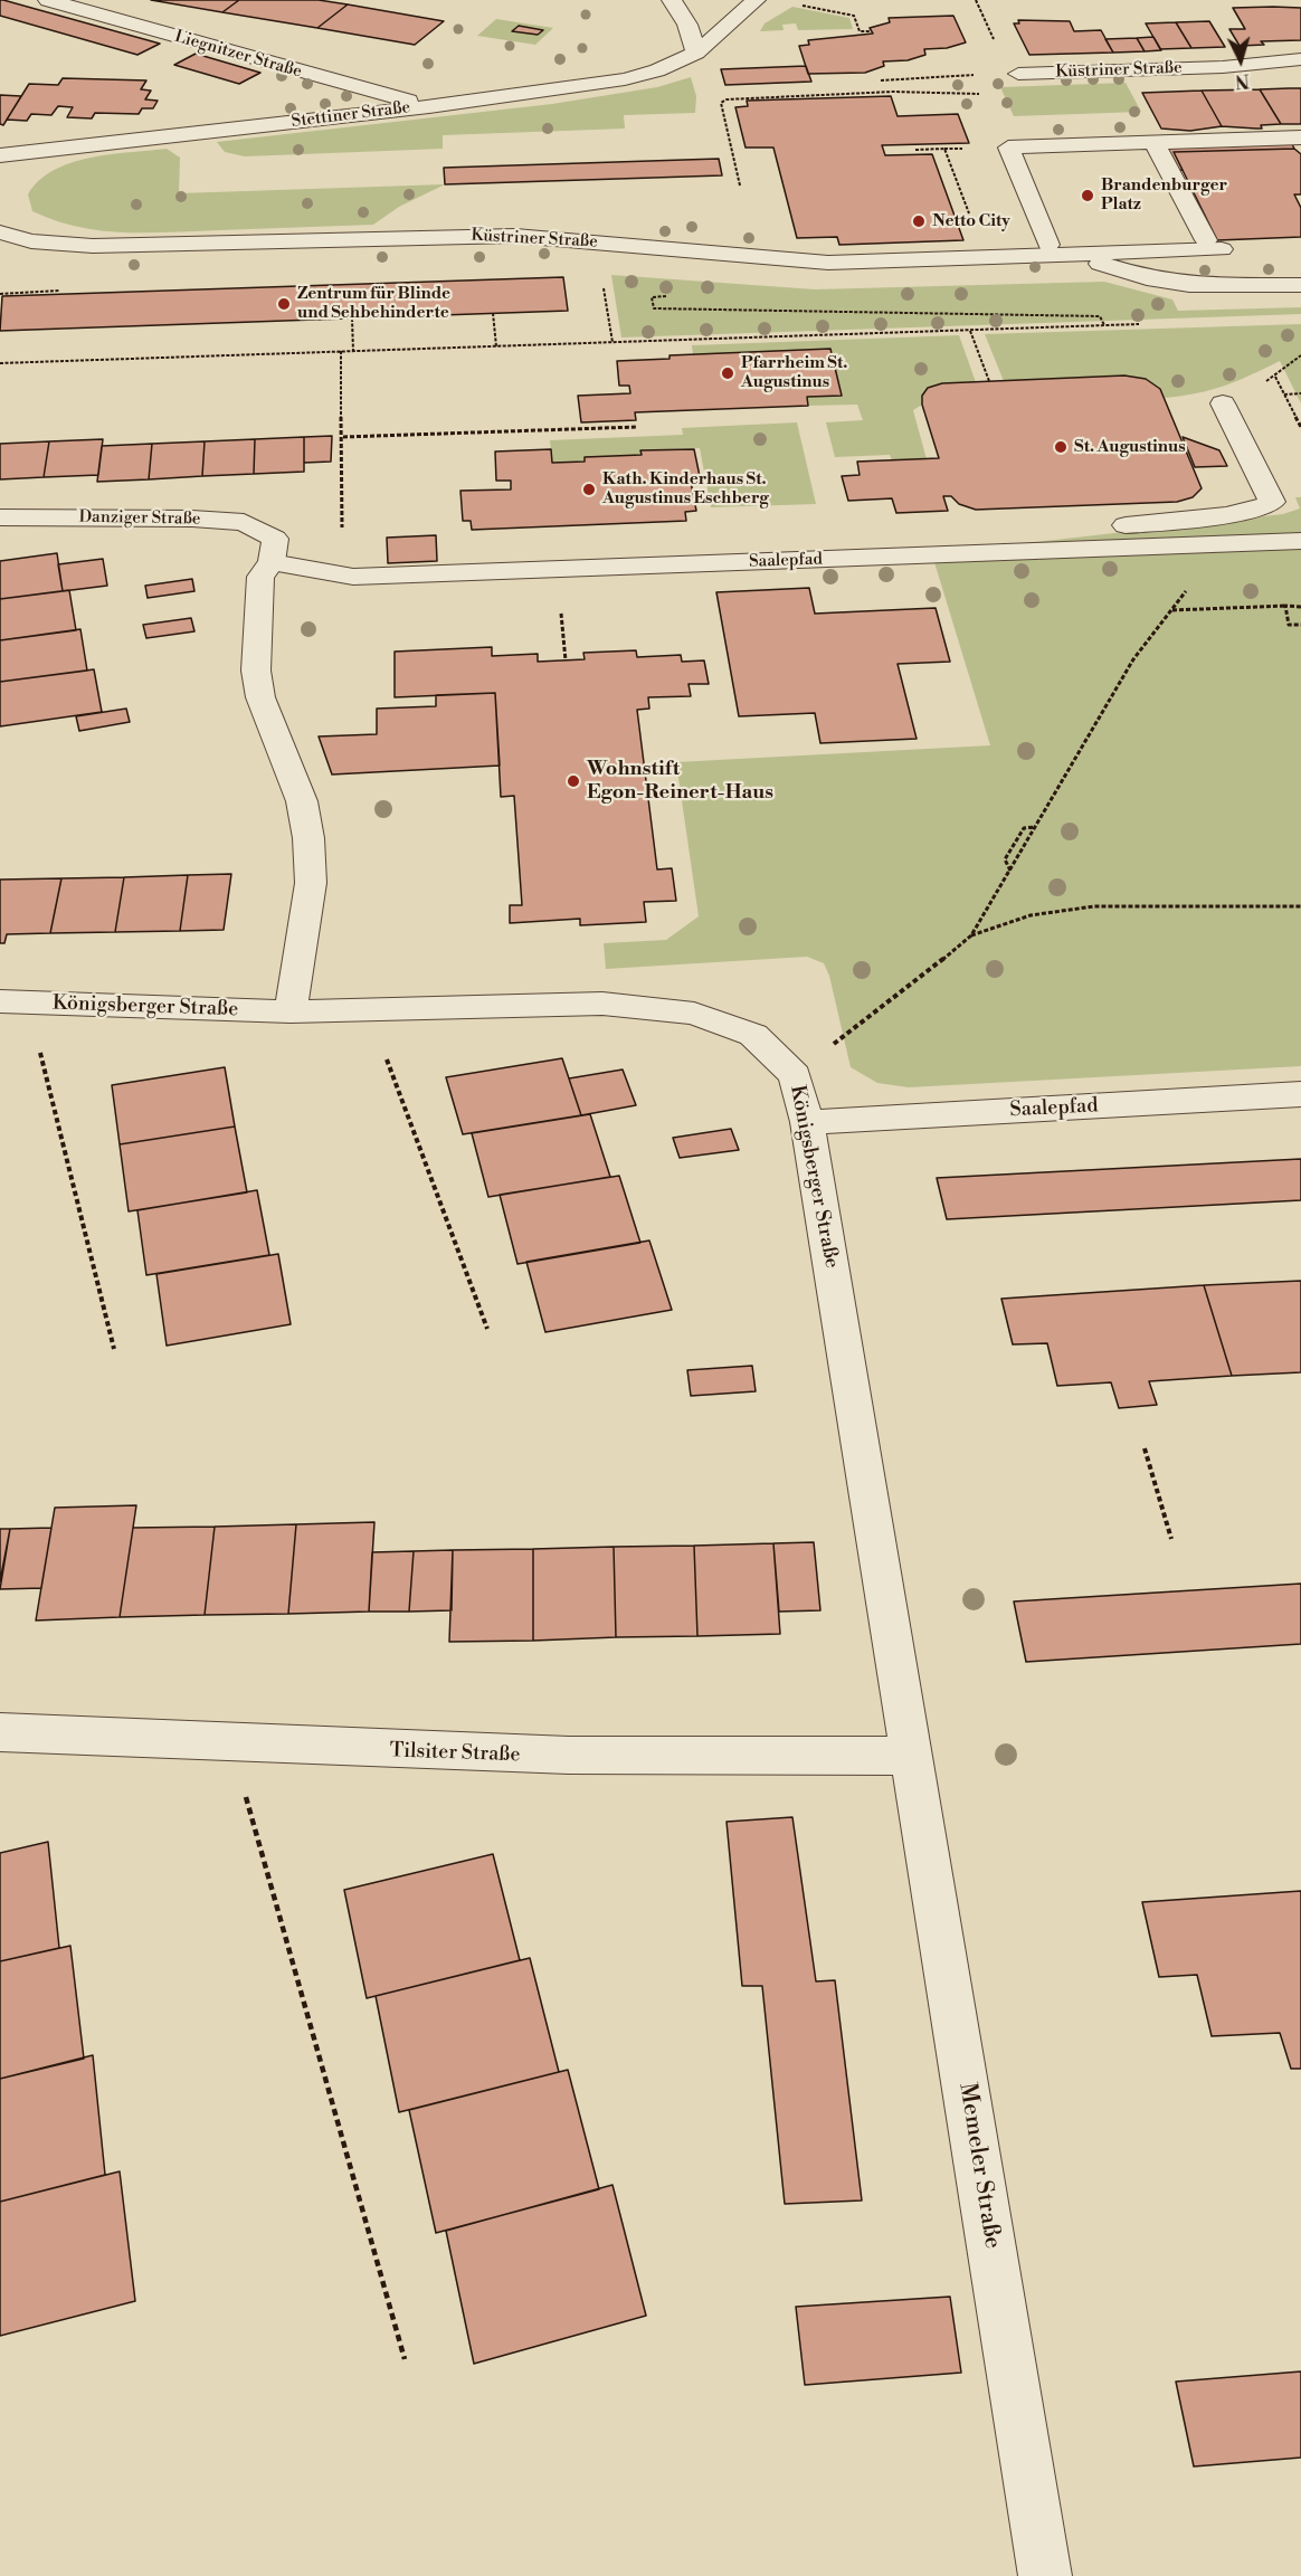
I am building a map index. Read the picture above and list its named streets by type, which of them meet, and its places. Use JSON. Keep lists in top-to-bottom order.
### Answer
{
  "streets": {
    "street": [
      "Liegnitzer Straße",
      "Küstriner Straße",
      "Stettiner Straße",
      "Danziger Straße",
      "Saalepfad",
      "Königsberger Straße",
      "Tilsiter Straße",
      "Memeler Straße"
    ]
  },
  "crossings": [
    ["Liegnitzer Straße", "Stettiner Straße"],
    ["Danziger Straße", "Saalepfad"],
    ["Saalepfad", "Königsberger Straße"],
    ["Königsberger Straße", "Tilsiter Straße"],
    ["Königsberger Straße", "Memeler Straße"],
    ["Tilsiter Straße", "Memeler Straße"]
  ],
  "places": [
    "Brandenburger Platz",
    "Netto City",
    "Zentrum für Blinde und Sehbehinderte",
    "Pfarrheim St. Augustinus",
    "St. Augustinus",
    "Kath. Kinderhaus St. Augustinus Eschberg",
    "Wohnstift Egon-Reinert-Haus"
  ],
  "north": "bottom"
}
